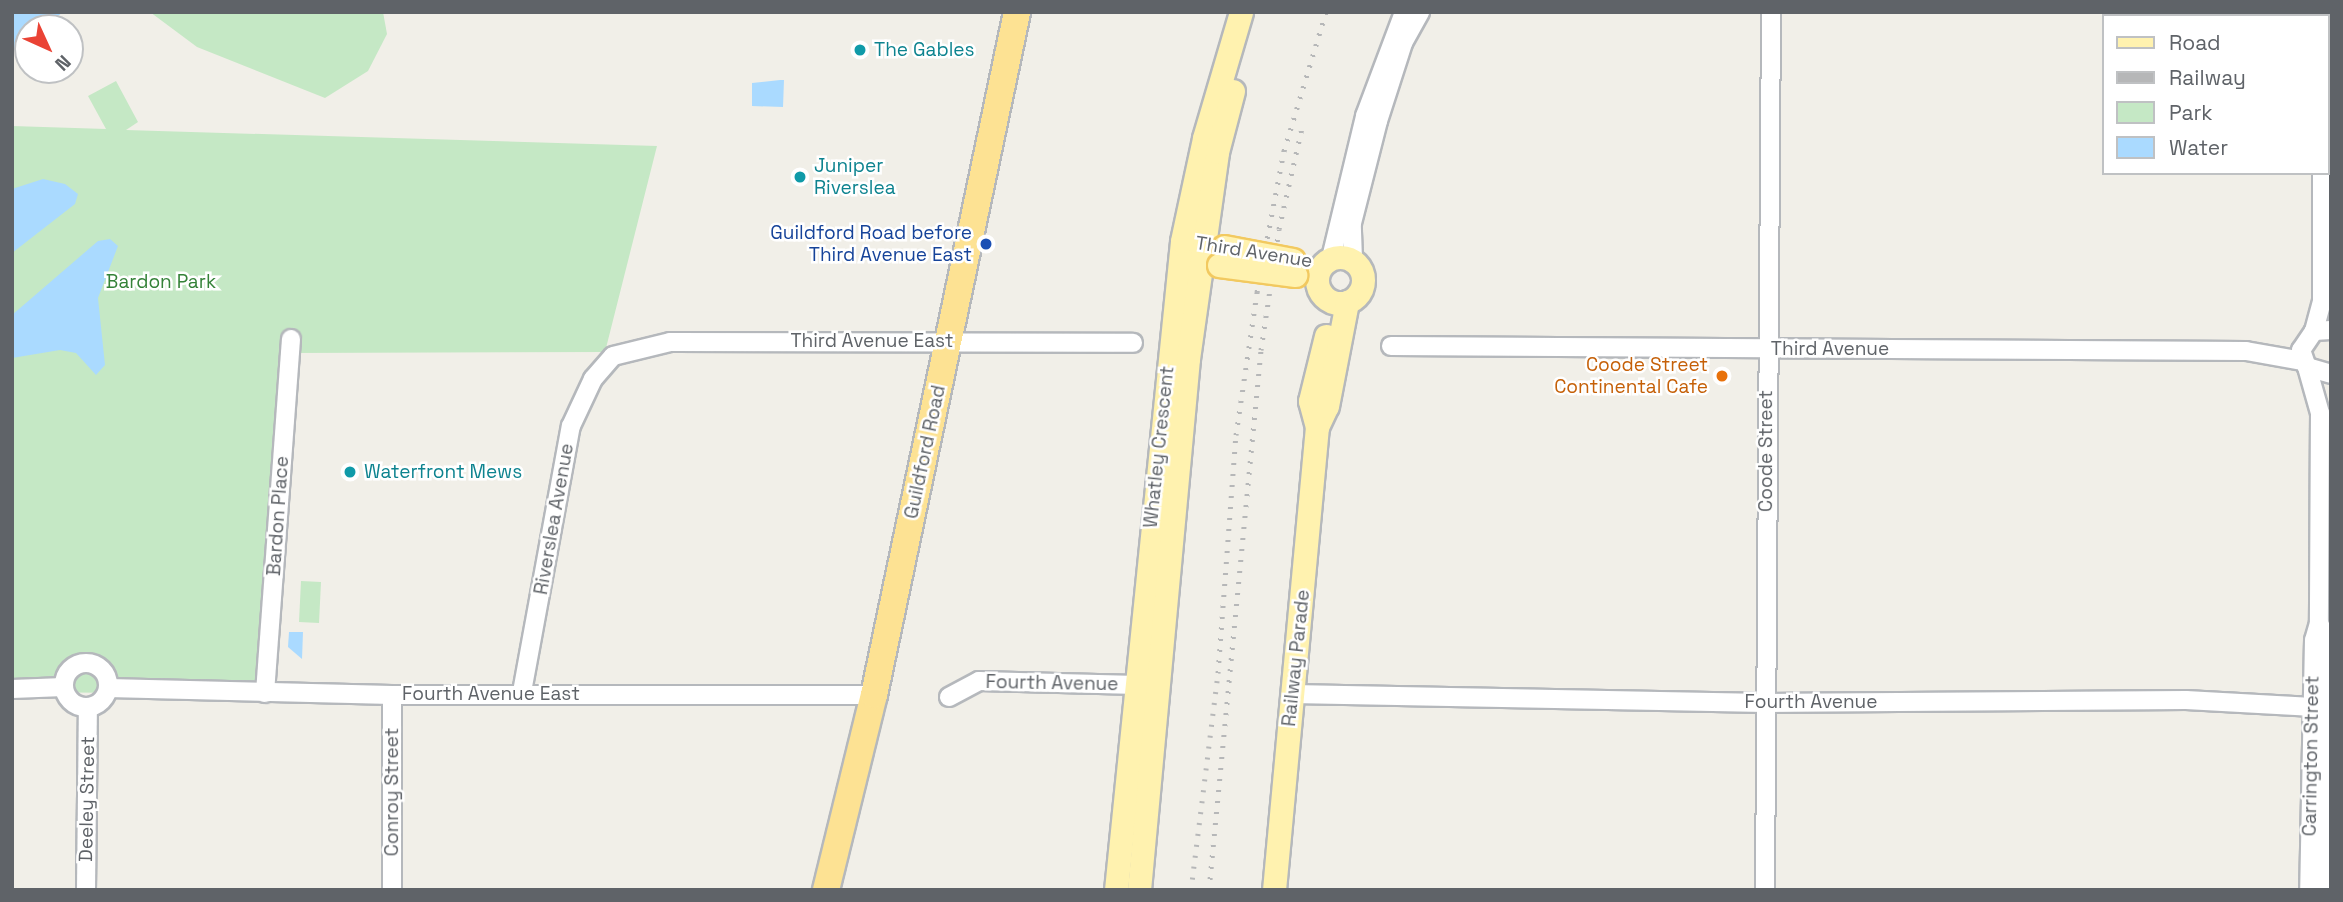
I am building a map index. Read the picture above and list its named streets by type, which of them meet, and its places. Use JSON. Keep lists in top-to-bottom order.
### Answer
{
  "streets": {
    "highway": ["Guildford Road"],
    "main road": ["Third Avenue", "Whatley Crescent", "Railway Parade"],
    "street": [
      "Third Avenue East",
      "Coode Street",
      "Bardon Place",
      "Riverslea Avenue",
      "Fourth Avenue",
      "Fourth Avenue East",
      "Carrington Street",
      "Conroy Street",
      "Deeley Street"
    ]
  },
  "crossings": [
    ["Third Avenue", "Whatley Crescent"],
    ["Third Avenue", "Coode Street"],
    ["Third Avenue", "Railway Parade"],
    ["Third Avenue", "Carrington Street"],
    ["Third Avenue East", "Guildford Road"],
    ["Third Avenue East", "Riverslea Avenue"],
    ["Whatley Crescent", "Fourth Avenue"],
    ["Coode Street", "Fourth Avenue"],
    ["Guildford Road", "Fourth Avenue East"],
    ["Bardon Place", "Fourth Avenue East"],
    ["Riverslea Avenue", "Fourth Avenue East"],
    ["Railway Parade", "Fourth Avenue"],
    ["Fourth Avenue", "Carrington Street"],
    ["Fourth Avenue East", "Conroy Street"],
    ["Fourth Avenue East", "Deeley Street"]
  ],
  "parks": ["Bardon Park"],
  "places": [
    "The Gables",
    "Juniper Riverslea",
    "Guildford Road before Third Avenue East",
    "Coode Street Continental Cafe",
    "Waterfront Mews"
  ],
  "legend": [
    "Road",
    "Railway",
    "Park",
    "Water"
  ],
  "north": "bottom right"
}
